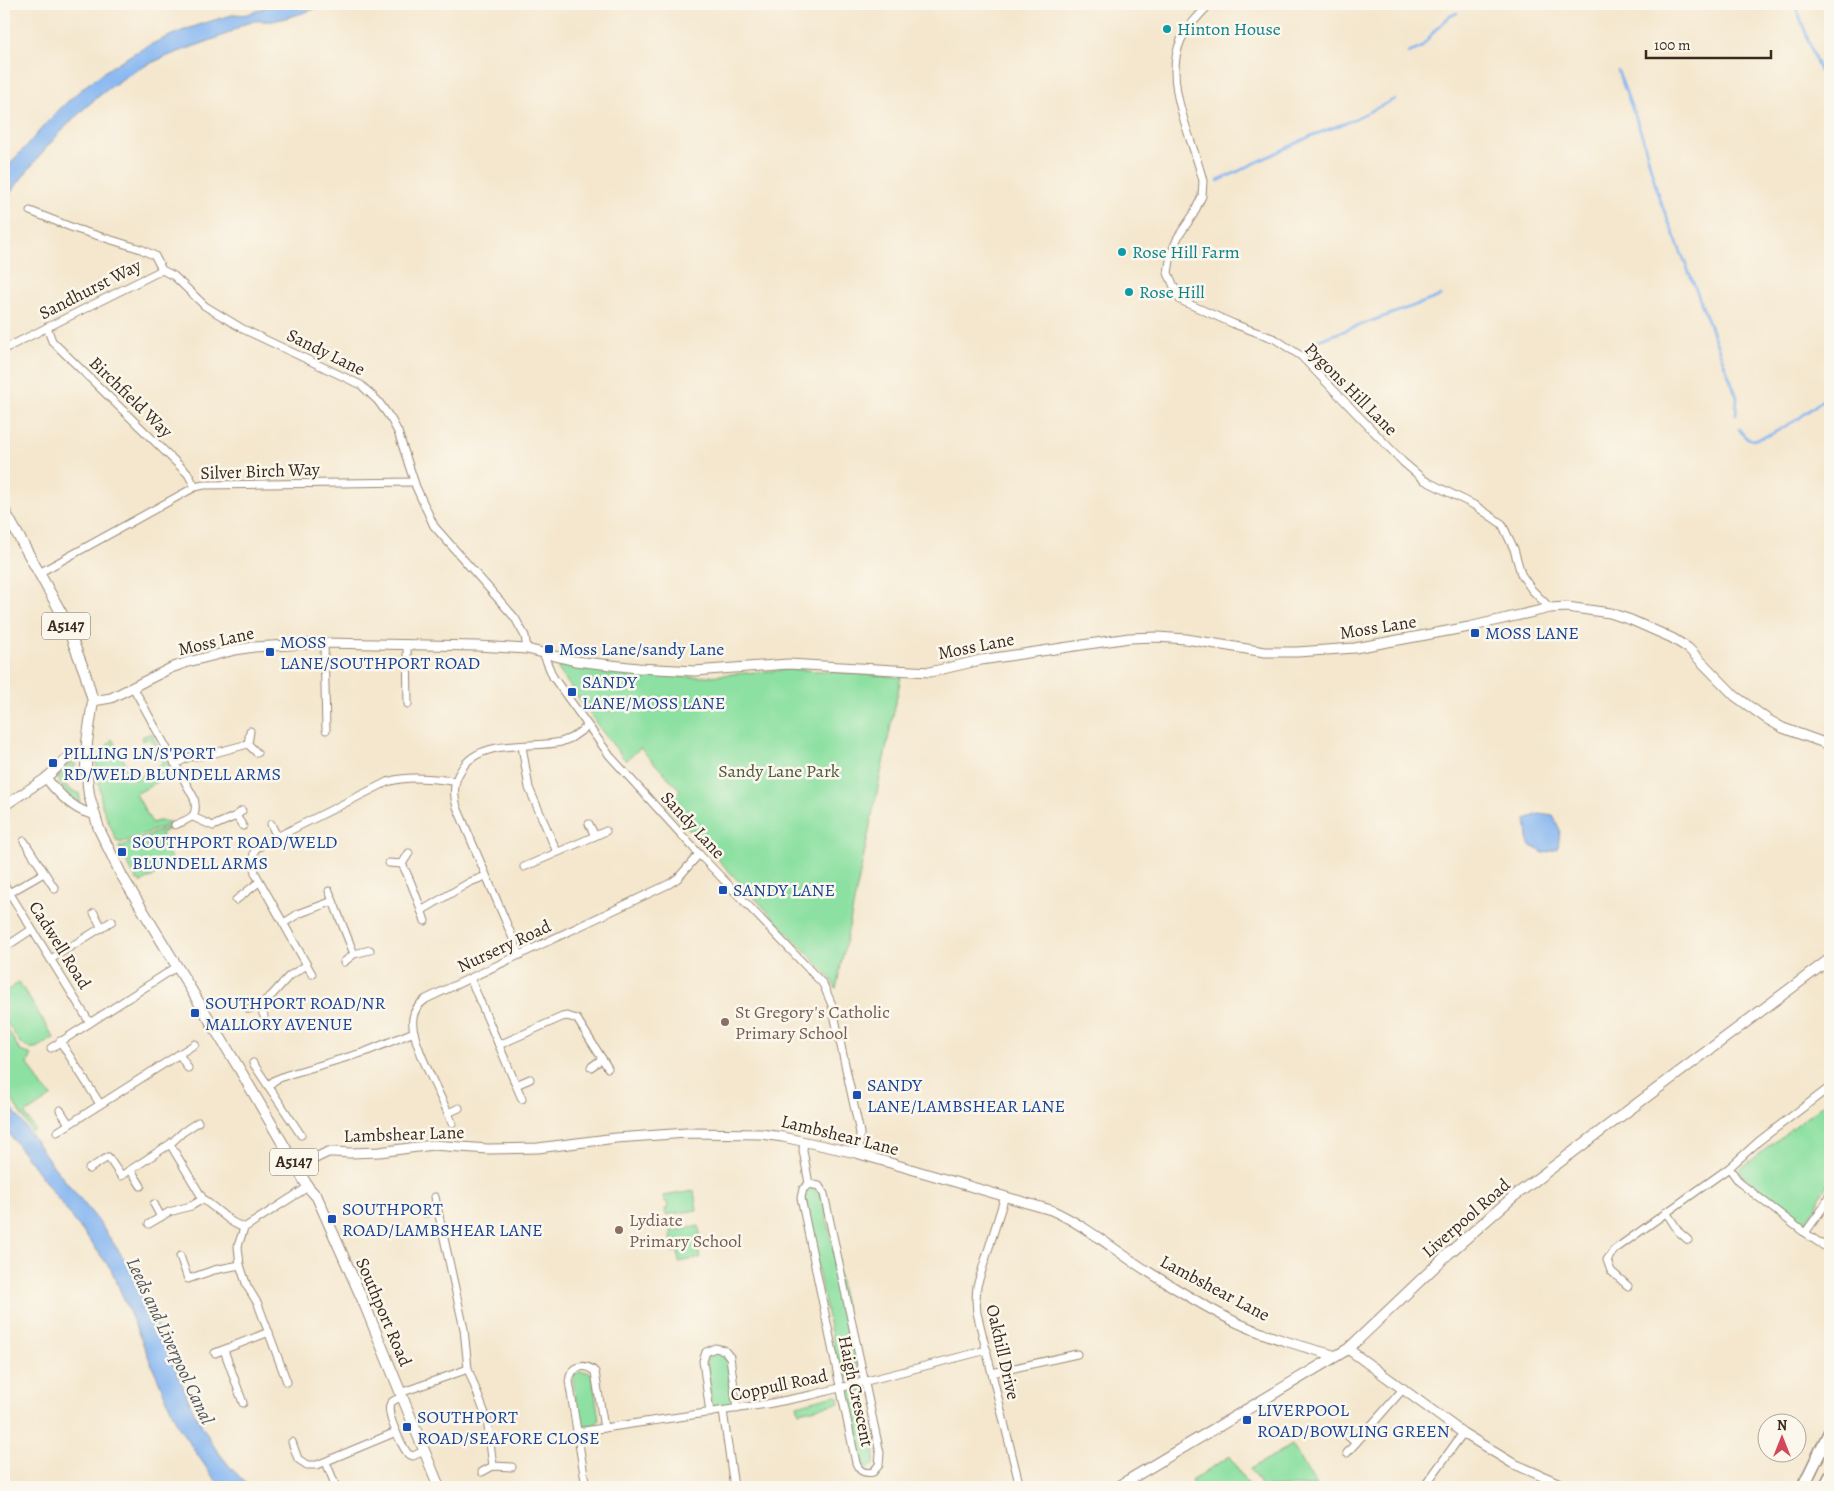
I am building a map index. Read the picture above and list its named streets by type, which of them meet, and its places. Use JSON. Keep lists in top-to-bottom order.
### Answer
{
  "streets": {
    "main road": ["A5147", "Liverpool Road", "Southport Road"],
    "street": [
      "Sandhurst Way",
      "Sandy Lane",
      "Pygons Hill Lane",
      "Birchfield Way",
      "Silver Birch Way",
      "Moss Lane",
      "Cadwell Road",
      "Nursery Road",
      "Lambshear Lane",
      "Oakhill Drive",
      "Coppull Road",
      "Haigh Crescent"
    ]
  },
  "crossings": [
    ["Sandhurst Way", "Sandy Lane"],
    ["Sandhurst Way", "Birchfield Way"],
    ["Sandy Lane", "Silver Birch Way"],
    ["Sandy Lane", "Moss Lane"],
    ["Sandy Lane", "Nursery Road"],
    ["Sandy Lane", "Lambshear Lane"],
    ["Pygons Hill Lane", "Moss Lane"],
    ["Birchfield Way", "Silver Birch Way"],
    ["Silver Birch Way", "Southport Road"],
    ["Moss Lane", "Southport Road"],
    ["Lambshear Lane", "Liverpool Road"],
    ["Lambshear Lane", "Southport Road"],
    ["Lambshear Lane", "Oakhill Drive"],
    ["Lambshear Lane", "Haigh Crescent"],
    ["Oakhill Drive", "Coppull Road"],
    ["Coppull Road", "Haigh Crescent"]
  ],
  "water": ["Leeds and Liverpool Canal"],
  "parks": ["Sandy Lane Park"],
  "places": {
    "other": [
      "Hinton House",
      "Rose Hill Farm",
      "Rose Hill",
      "St Gregory's Catholic Primary School",
      "Lydiate Primary School"
    ],
    "transit": [
      "MOSS LANE",
      "Moss Lane/sandy Lane",
      "MOSS LANE/SOUTHPORT ROAD",
      "SANDY LANE/MOSS LANE",
      "PILLING LN/S'PORT RD/WELD BLUNDELL ARMS",
      "SOUTHPORT ROAD/WELD BLUNDELL ARMS",
      "SANDY LANE",
      "SOUTHPORT ROAD/NR MALLORY AVENUE",
      "SANDY LANE/LAMBSHEAR LANE",
      "SOUTHPORT ROAD/LAMBSHEAR LANE",
      "LIVERPOOL ROAD/BOWLING GREEN",
      "SOUTHPORT ROAD/SEAFORE CLOSE"
    ]
  },
  "scale_bar": "100 m",
  "north": "top"
}
